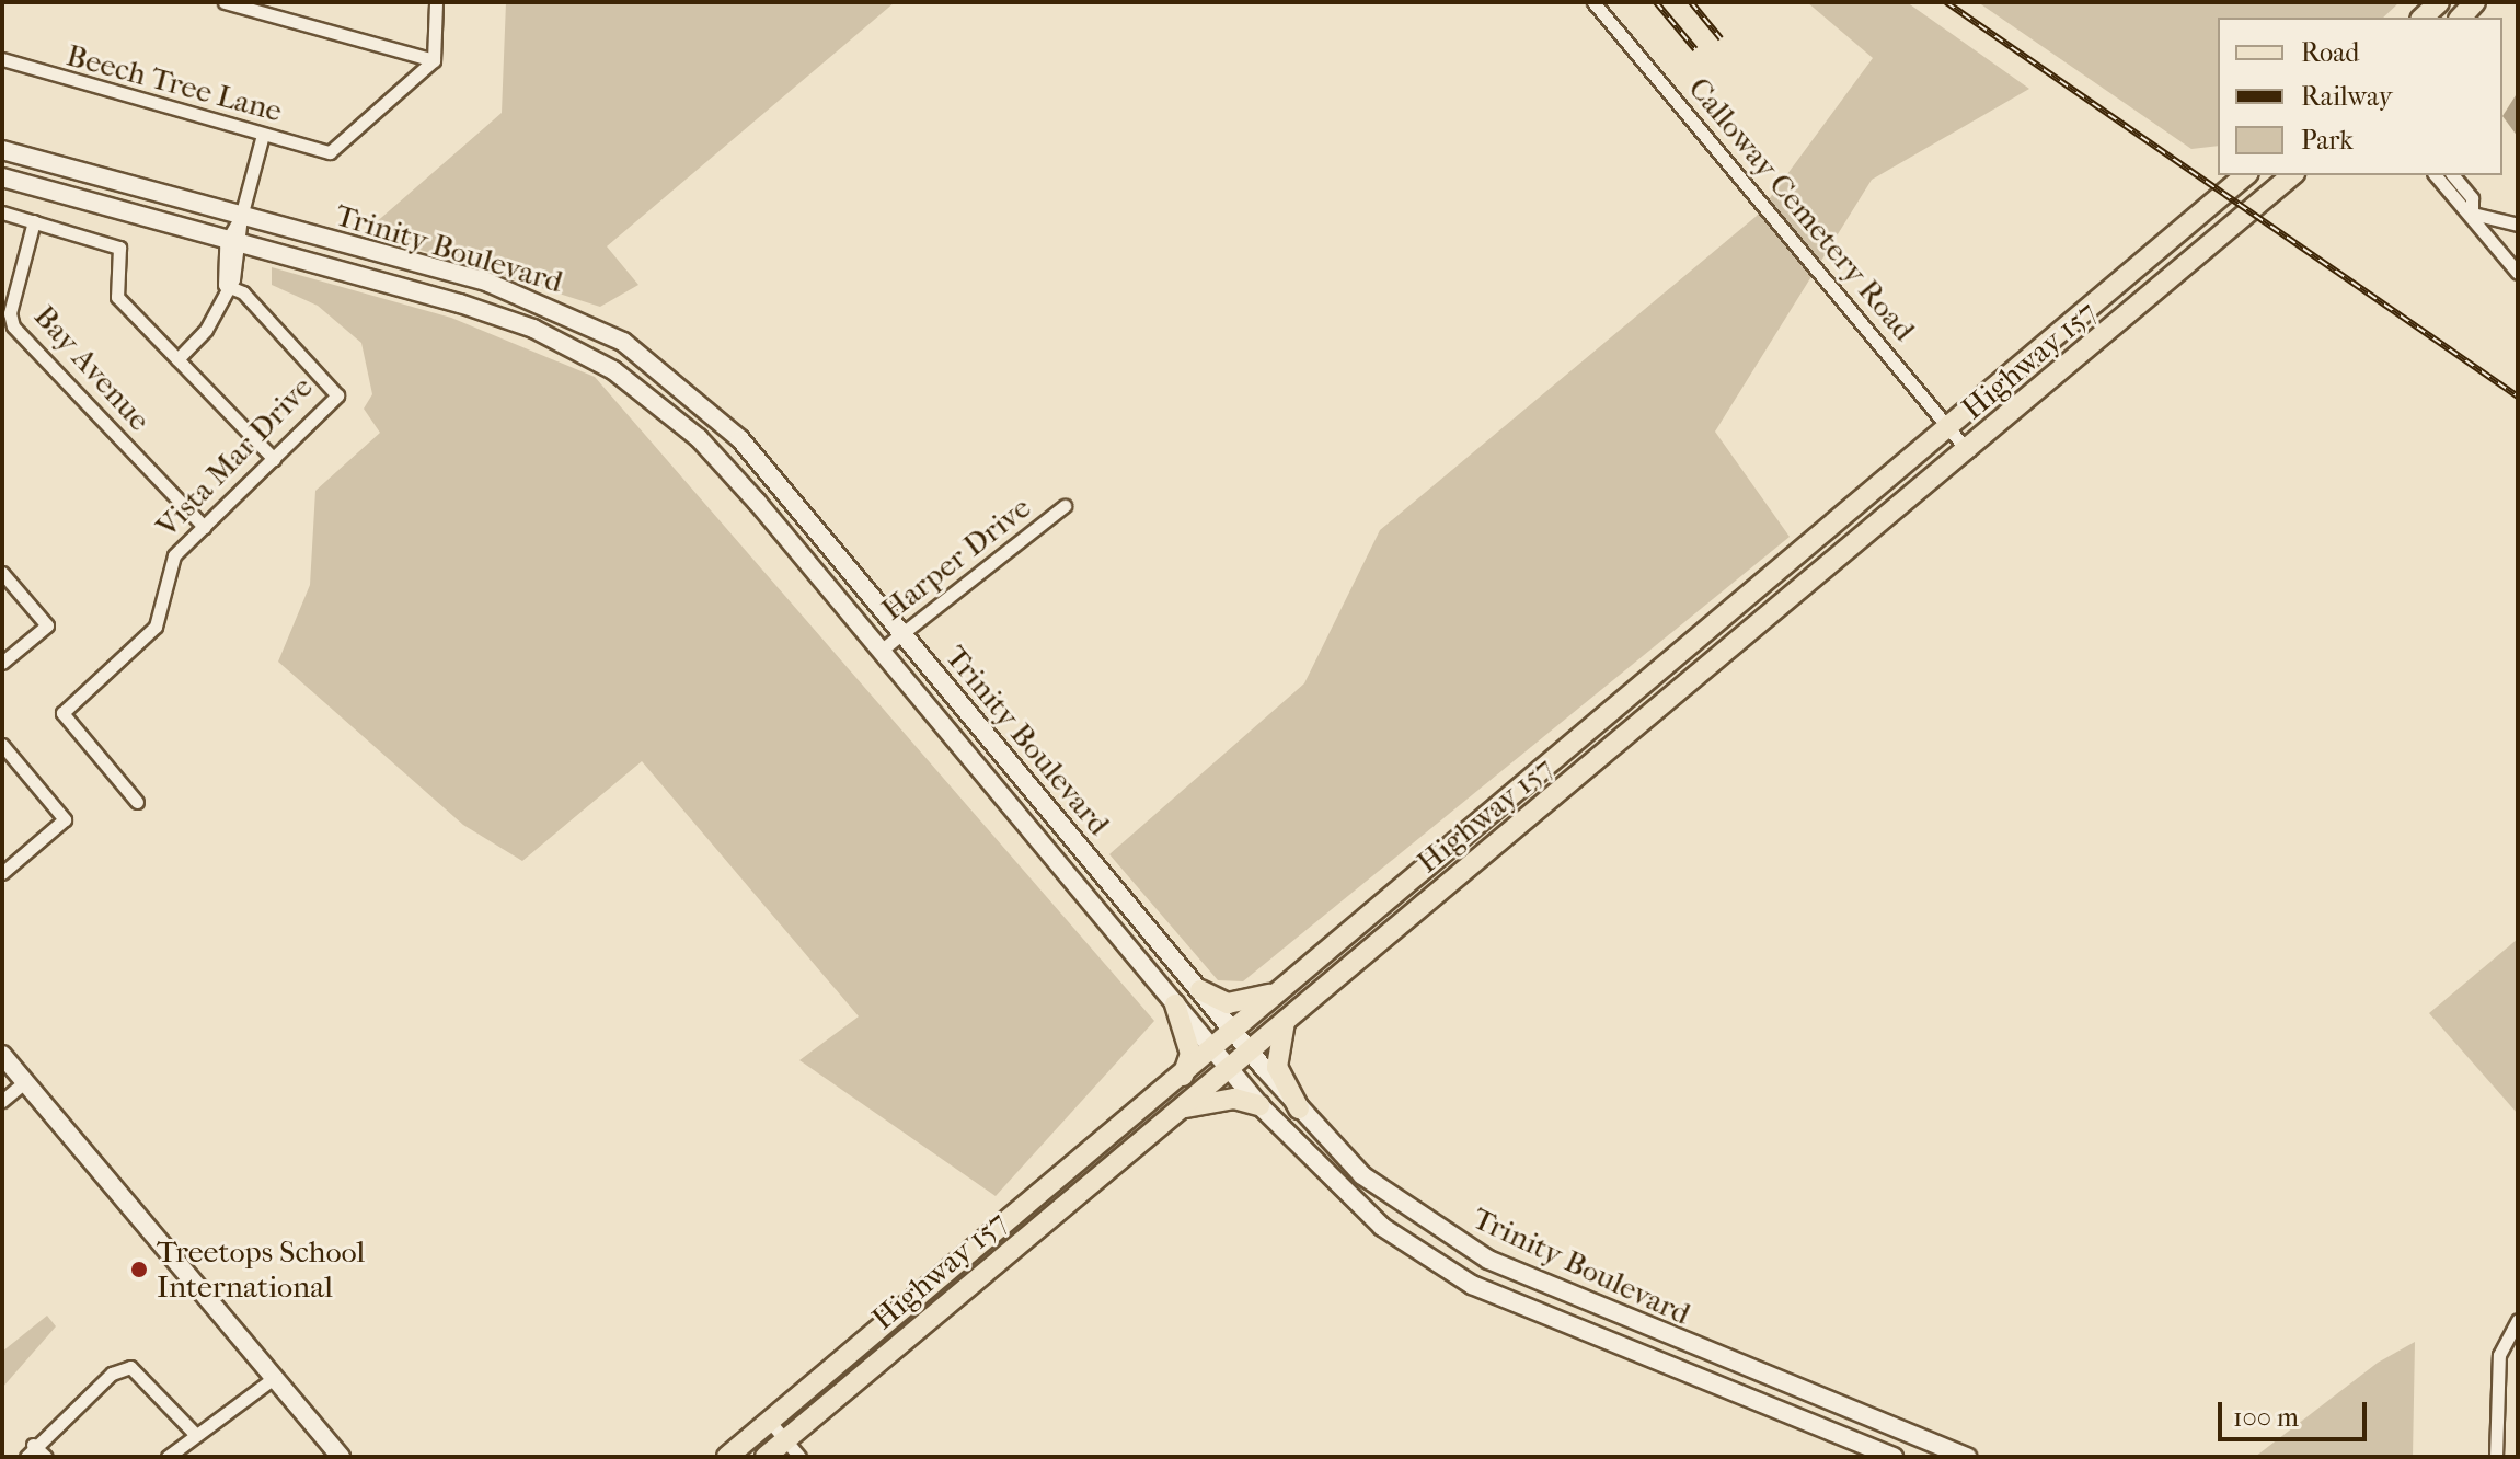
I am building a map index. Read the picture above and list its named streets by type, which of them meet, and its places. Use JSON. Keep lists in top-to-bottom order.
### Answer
{
  "streets": {
    "main road": ["Trinity Boulevard", "Highway 157"],
    "street": [
      "Beech Tree Lane",
      "Calloway Cemetery Road",
      "Bay Avenue",
      "Vista Mar Drive",
      "Harper Drive"
    ]
  },
  "crossings": [
    ["Calloway Cemetery Road", "Highway 157"],
    ["Trinity Boulevard", "Highway 157"],
    ["Trinity Boulevard", "Harper Drive"],
    ["Bay Avenue", "Vista Mar Drive"]
  ],
  "places": ["Treetops School International"],
  "legend": ["Road", "Railway", "Park"],
  "scale_bar": "100 m"
}
